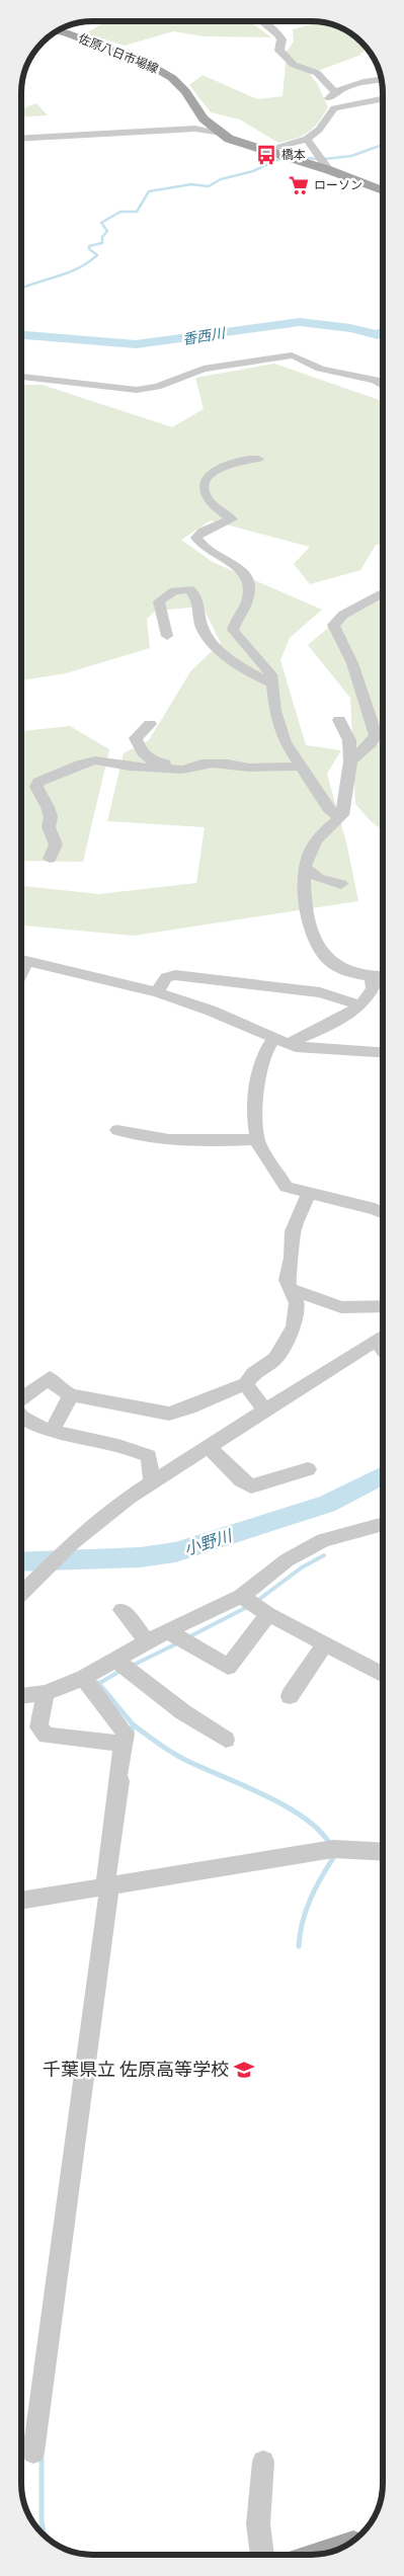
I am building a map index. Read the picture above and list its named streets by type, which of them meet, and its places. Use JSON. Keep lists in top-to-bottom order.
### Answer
{
  "streets": {
    "main road": ["佐原八日市場線"]
  },
  "water": ["香西川", "小野川"],
  "places": {
    "bus stop": ["橋本"],
    "supermarket": ["ローソン"],
    "school or university": ["千葉県立 佐原高等学校"]
  }
}
